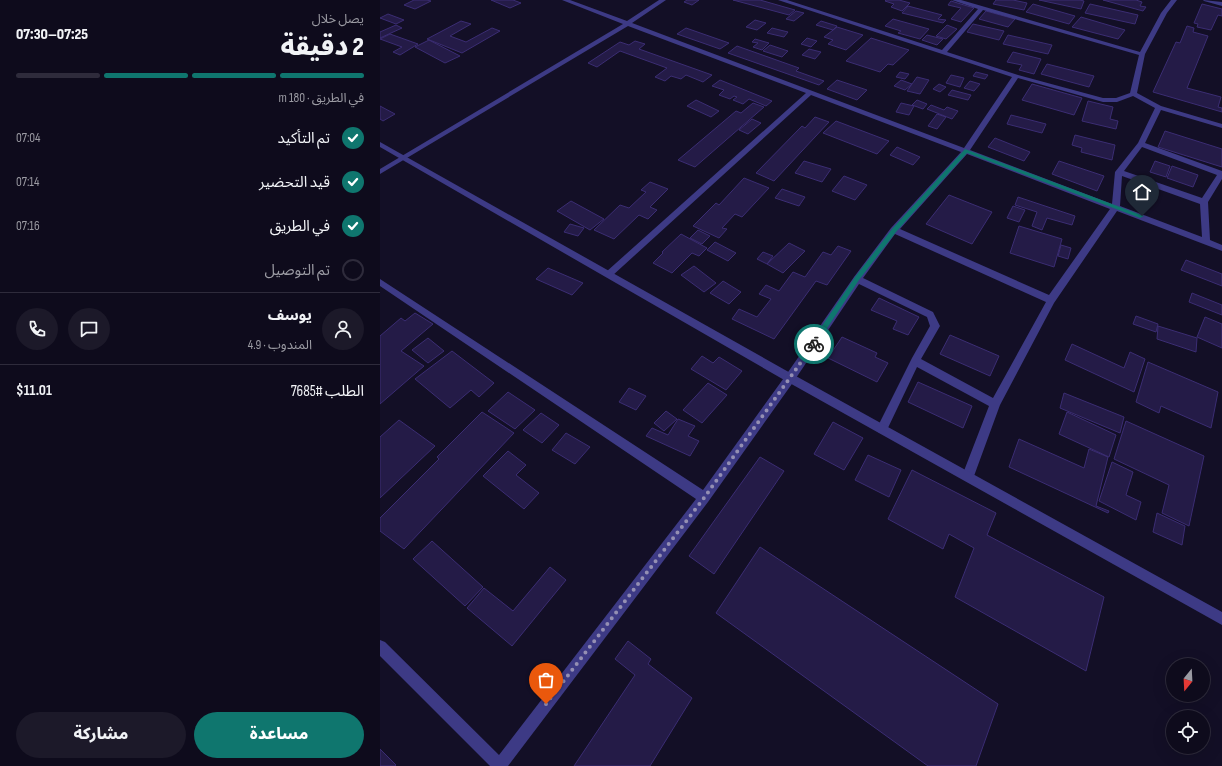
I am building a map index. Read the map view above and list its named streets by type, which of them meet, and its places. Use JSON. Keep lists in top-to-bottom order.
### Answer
{
  "north": "bottom",
  "page": {
    "heading": ["2 دقيقة", "يصل خلال", "07:25–07:30"],
    "panel": [
      "يوسف",
      "المندوب · 4.9",
      "الطلب #7685",
      "$11.01"
    ],
    "bar": "في الطريق · 180 m",
    "list": [
      ["تم التأكيد", "07:04"],
      ["قيد التحضير", "07:14"],
      ["في الطريق", "07:16"],
      "تم التوصيل"
    ],
    "buttons": ["مساعدة", "مشاركة"]
  }
}
